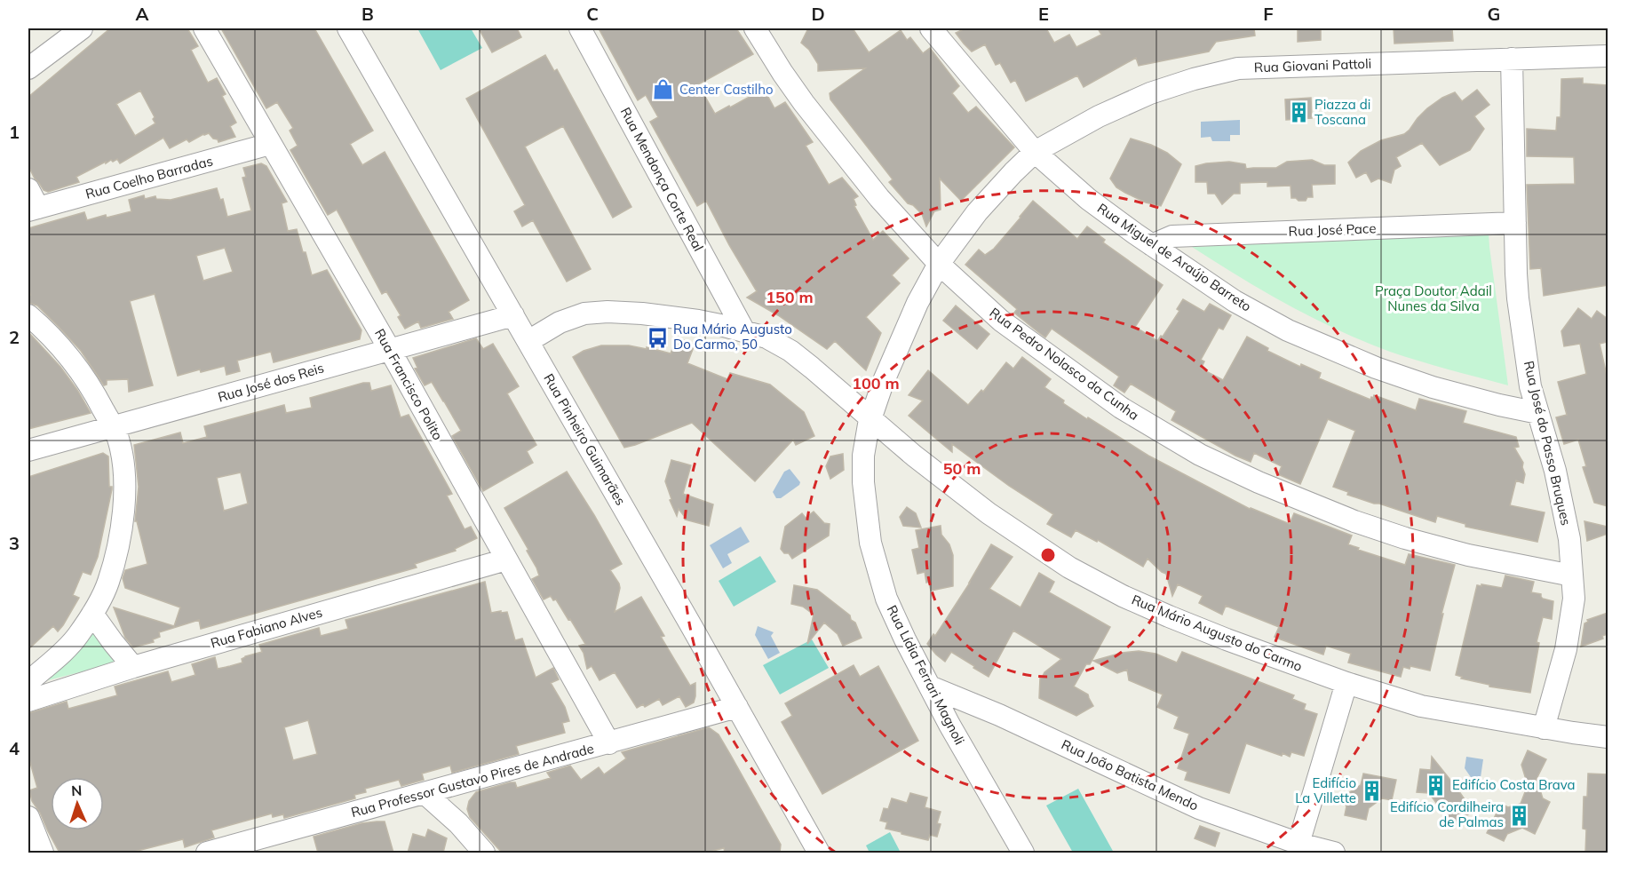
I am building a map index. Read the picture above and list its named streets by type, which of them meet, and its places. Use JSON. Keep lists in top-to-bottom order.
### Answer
{
  "streets": {
    "street": [
      "Rua Giovani Pattoli",
      "Rua Coelho Barradas",
      "Rua Mendonça Corte Real",
      "Rua José Pace",
      "Rua Miguel de Araújo Barreto",
      "Rua Pedro Nolasco da Cunha",
      "Rua José dos Reis",
      "Rua Francisco Polito",
      "Rua Pinheiro Guimarães",
      "Rua José do Passo Bruques",
      "Rua Fabiano Alves",
      "Rua Mário Augusto do Carmo",
      "Rua Lídia Ferrari Magnoli",
      "Rua João Batista Mendo",
      "Rua Professor Gustavo Pires de Andrade"
    ]
  },
  "crossings": [
    ["Rua Giovani Pattoli", "Rua Miguel de Araújo Barreto"],
    ["Rua Giovani Pattoli", "Rua José do Passo Bruques"],
    ["Rua Giovani Pattoli", "Rua Lídia Ferrari Magnoli"],
    ["Rua Coelho Barradas", "Rua Francisco Polito"],
    ["Rua Mendonça Corte Real", "Rua Mário Augusto do Carmo"],
    ["Rua José Pace", "Rua Miguel de Araújo Barreto"],
    ["Rua José Pace", "Rua José do Passo Bruques"],
    ["Rua Miguel de Araújo Barreto", "Rua José do Passo Bruques"],
    ["Rua Miguel de Araújo Barreto", "Rua Lídia Ferrari Magnoli"],
    ["Rua Pedro Nolasco da Cunha", "Rua José do Passo Bruques"],
    ["Rua Pedro Nolasco da Cunha", "Rua Lídia Ferrari Magnoli"],
    ["Rua José dos Reis", "Rua Francisco Polito"],
    ["Rua José dos Reis", "Rua Pinheiro Guimarães"],
    ["Rua Francisco Polito", "Rua Fabiano Alves"],
    ["Rua Francisco Polito", "Rua Professor Gustavo Pires de Andrade"],
    ["Rua Pinheiro Guimarães", "Rua Mário Augusto do Carmo"],
    ["Rua Pinheiro Guimarães", "Rua Professor Gustavo Pires de Andrade"],
    ["Rua José do Passo Bruques", "Rua Mário Augusto do Carmo"],
    ["Rua Mário Augusto do Carmo", "Rua Lídia Ferrari Magnoli"],
    ["Rua Lídia Ferrari Magnoli", "Rua João Batista Mendo"]
  ],
  "parks": ["Praça Doutor Adail Nunes da Silva"],
  "places": {
    "shop": ["Center Castilho"],
    "building": [
      "Piazza di Toscana",
      "Edifício Costa Brava",
      "Edifício La Villette",
      "Edifício Cordilheira de Palmas"
    ],
    "bus stop": ["Rua Mário Augusto Do Carmo, 50"]
  },
  "north": "top",
  "grid": {
    "columns": [
      "A",
      "B",
      "C",
      "D",
      "E",
      "F",
      "G"
    ],
    "rows": [
      "1",
      "2",
      "3",
      "4"
    ]
  },
  "rings": ["150 m", "100 m", "50 m"]
}
